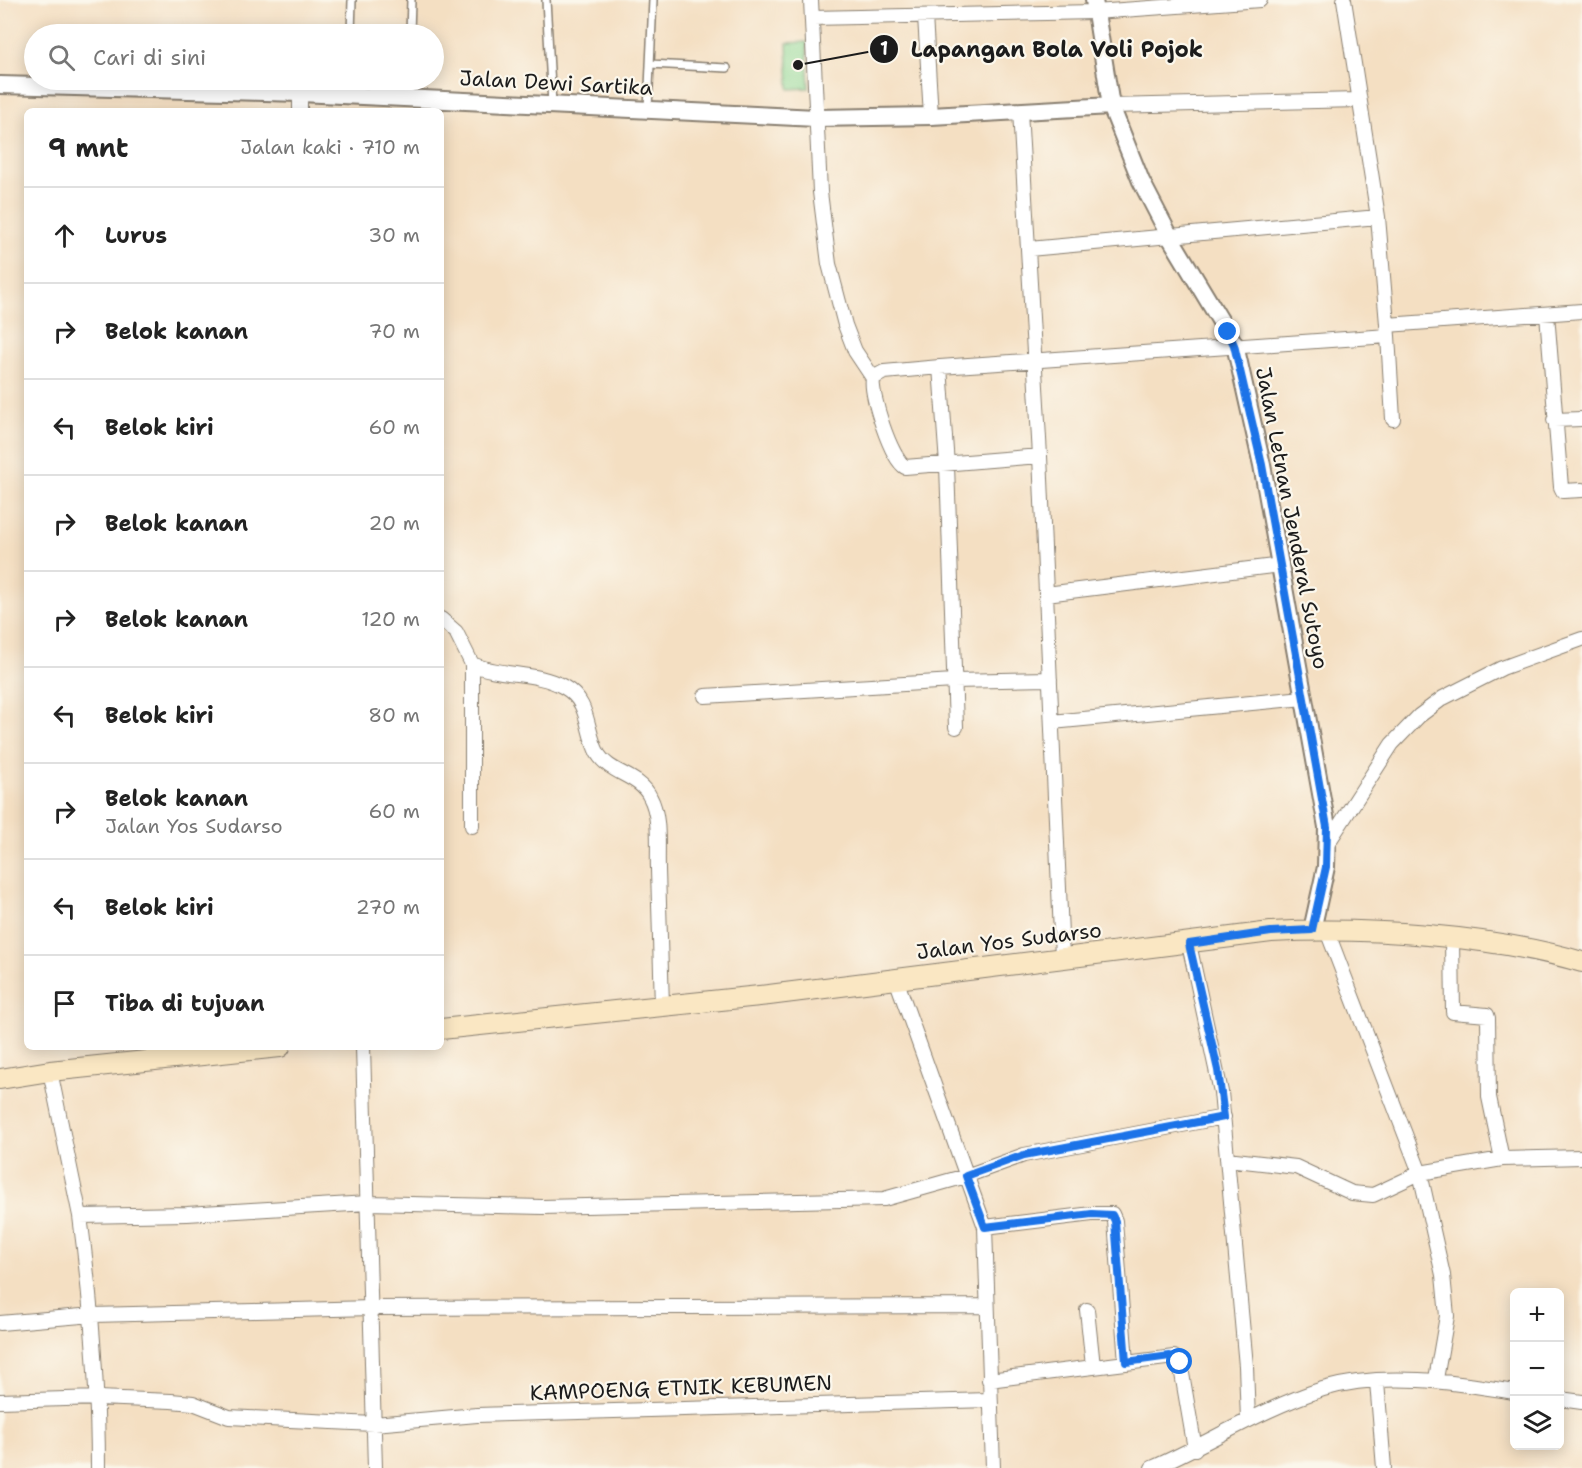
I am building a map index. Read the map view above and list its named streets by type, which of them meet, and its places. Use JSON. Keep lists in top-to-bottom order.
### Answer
{
  "streets": {
    "main road": ["Jalan Yos Sudarso"],
    "street": ["Jalan Dewi Sartika", "Jalan Letnan Jenderal Sutoyo", "KAMPOENG ETNIK KEBUMEN"]
  },
  "crossings": [
    ["Jalan Dewi Sartika", "Jalan Letnan Jenderal Sutoyo"],
    ["Jalan Letnan Jenderal Sutoyo", "Jalan Yos Sudarso"]
  ],
  "places": ["Lapangan Bola Voli Pojok"],
  "page": {
    "search": "Cari di sini",
    "heading": ["9 mnt", "Jalan kaki · 710 m"],
    "list": [
      ["Lurus", "30 m"],
      ["Belok kanan", "70 m"],
      ["Belok kiri", "60 m"],
      ["Belok kanan", "20 m"],
      ["Belok kanan", "120 m"],
      ["Belok kiri", "80 m"],
      ["Belok kanan", "Jalan Yos Sudarso", "60 m"],
      ["Belok kiri", "270 m"],
      "Tiba di tujuan"
    ],
    "map_buttons": ["+", "−"]
  }
}
